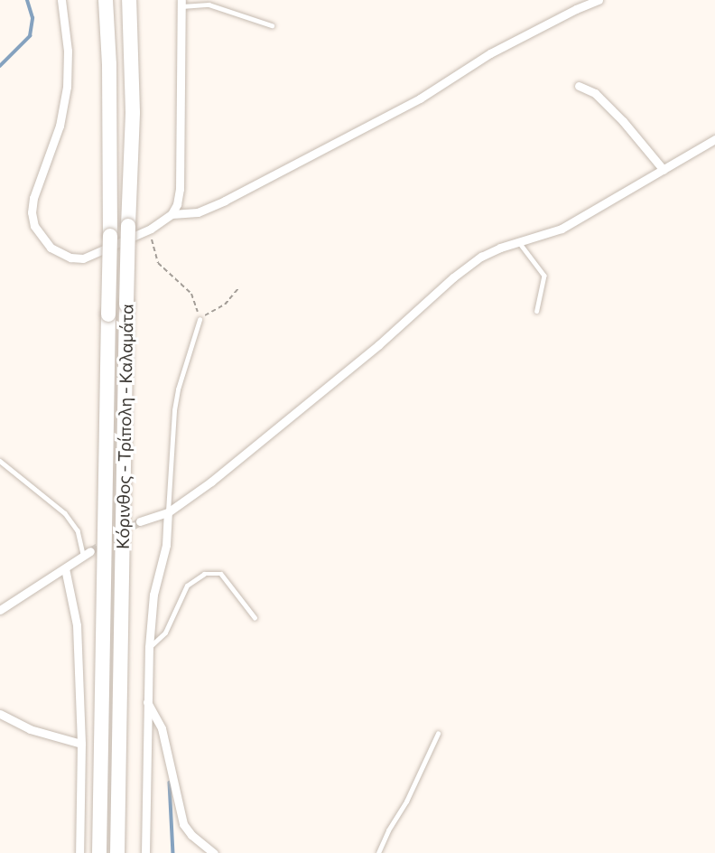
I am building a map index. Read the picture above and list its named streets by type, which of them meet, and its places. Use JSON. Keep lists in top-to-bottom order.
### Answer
{
  "streets": {
    "highway": ["Κόρινθος - Τρίπολη - Καλαμάτα"]
  }
}
